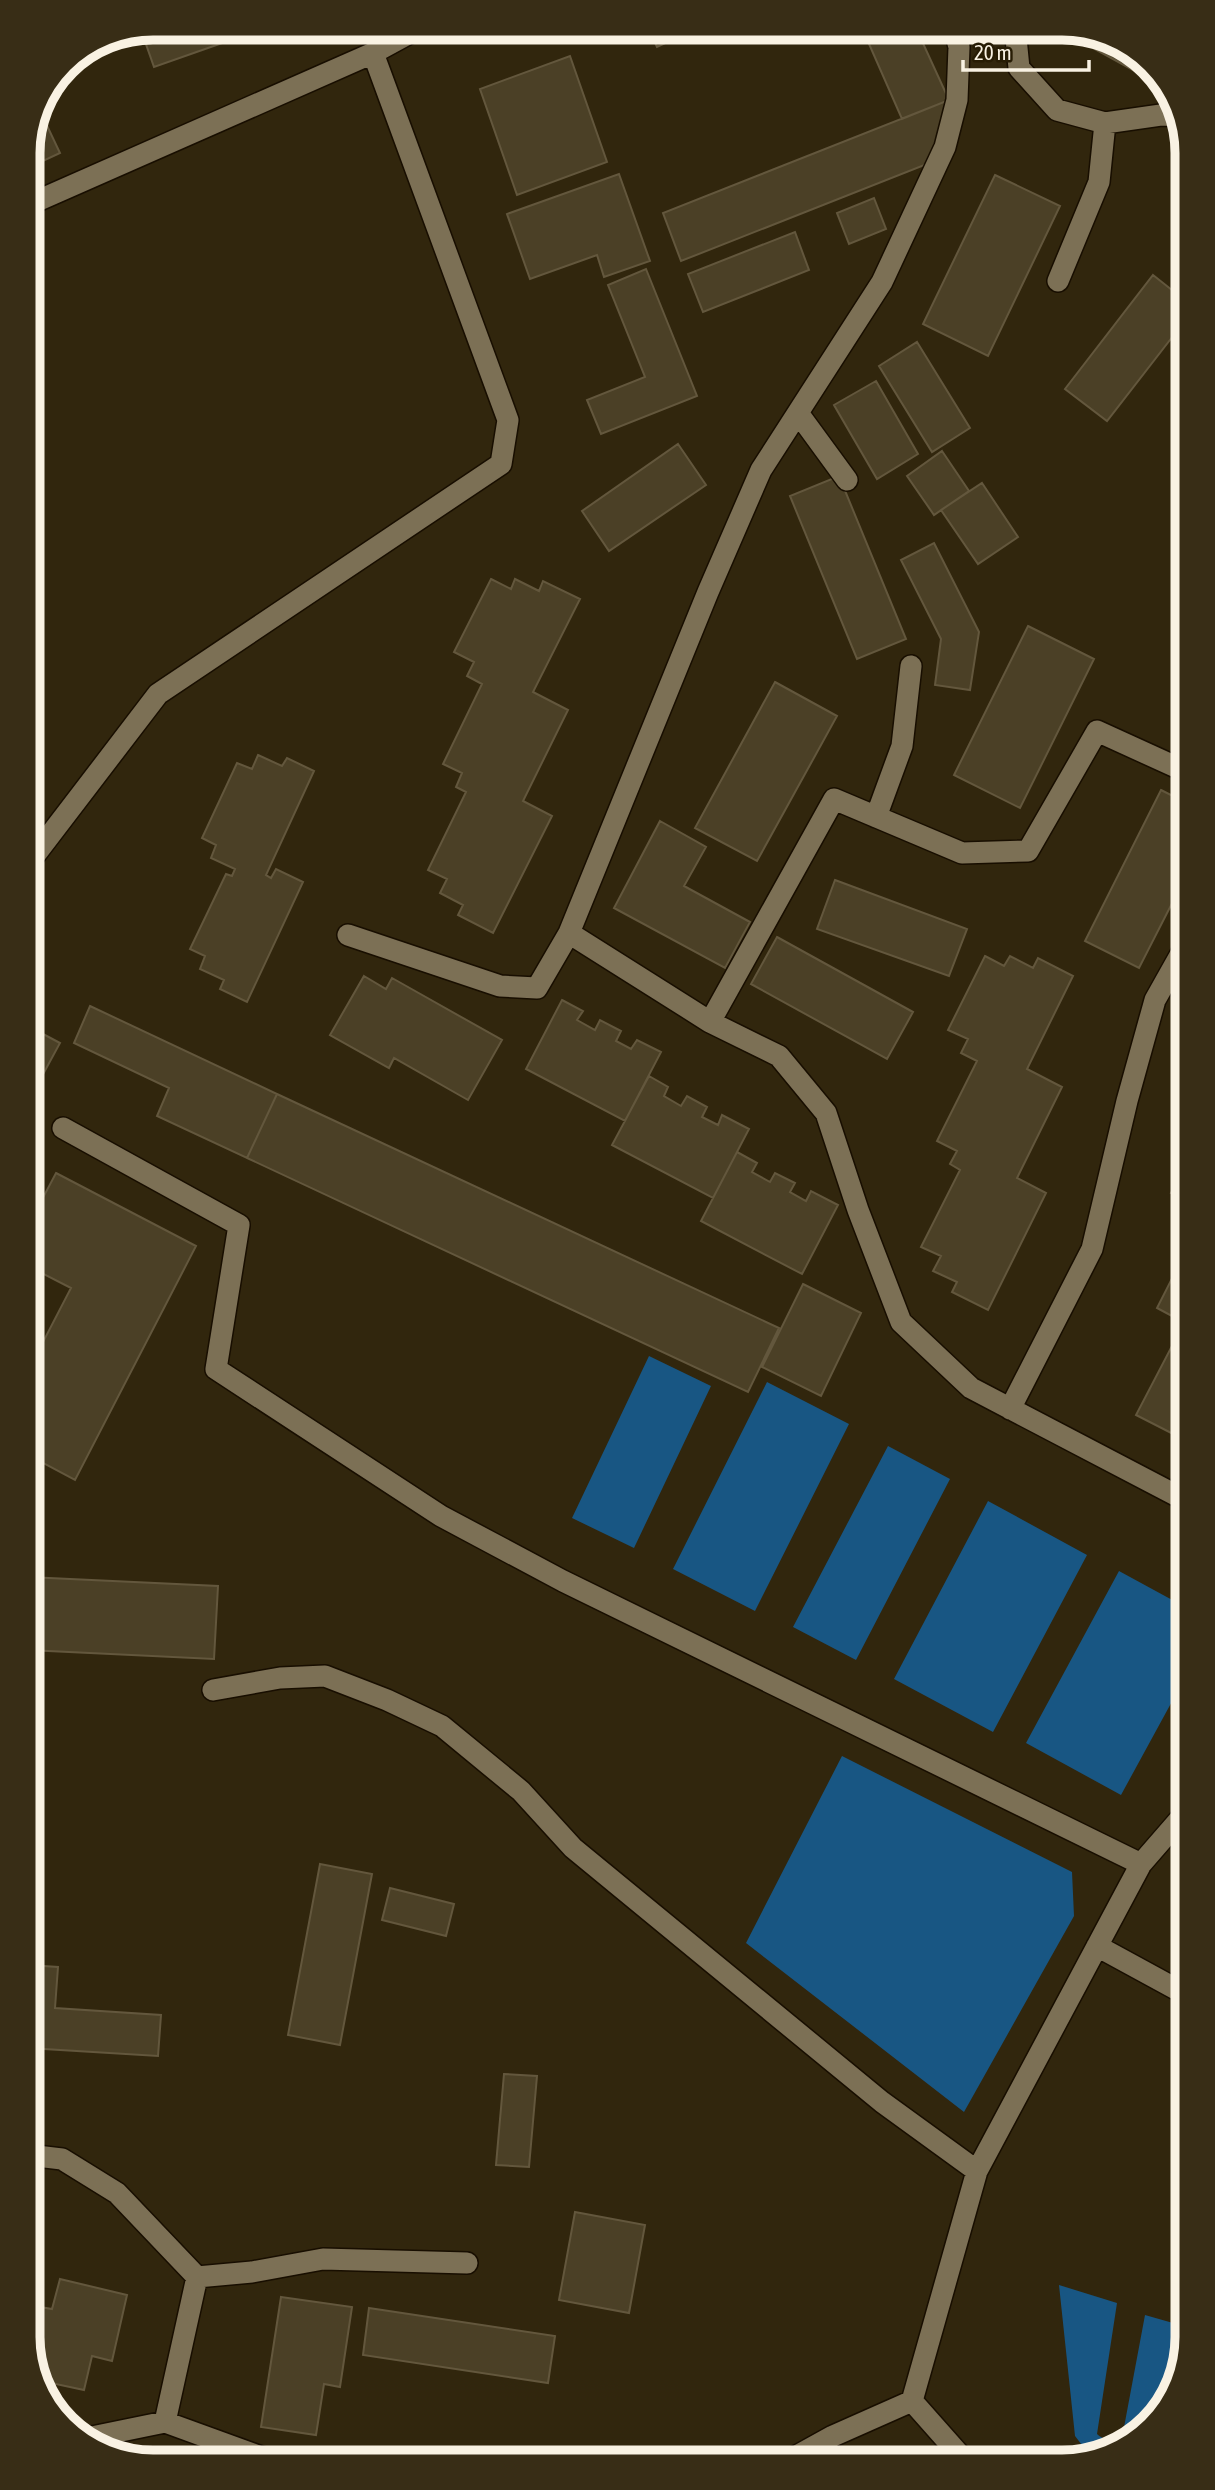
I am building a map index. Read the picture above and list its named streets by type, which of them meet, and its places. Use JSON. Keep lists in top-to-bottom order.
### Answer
{
  "scale_bar": "20 m"
}
